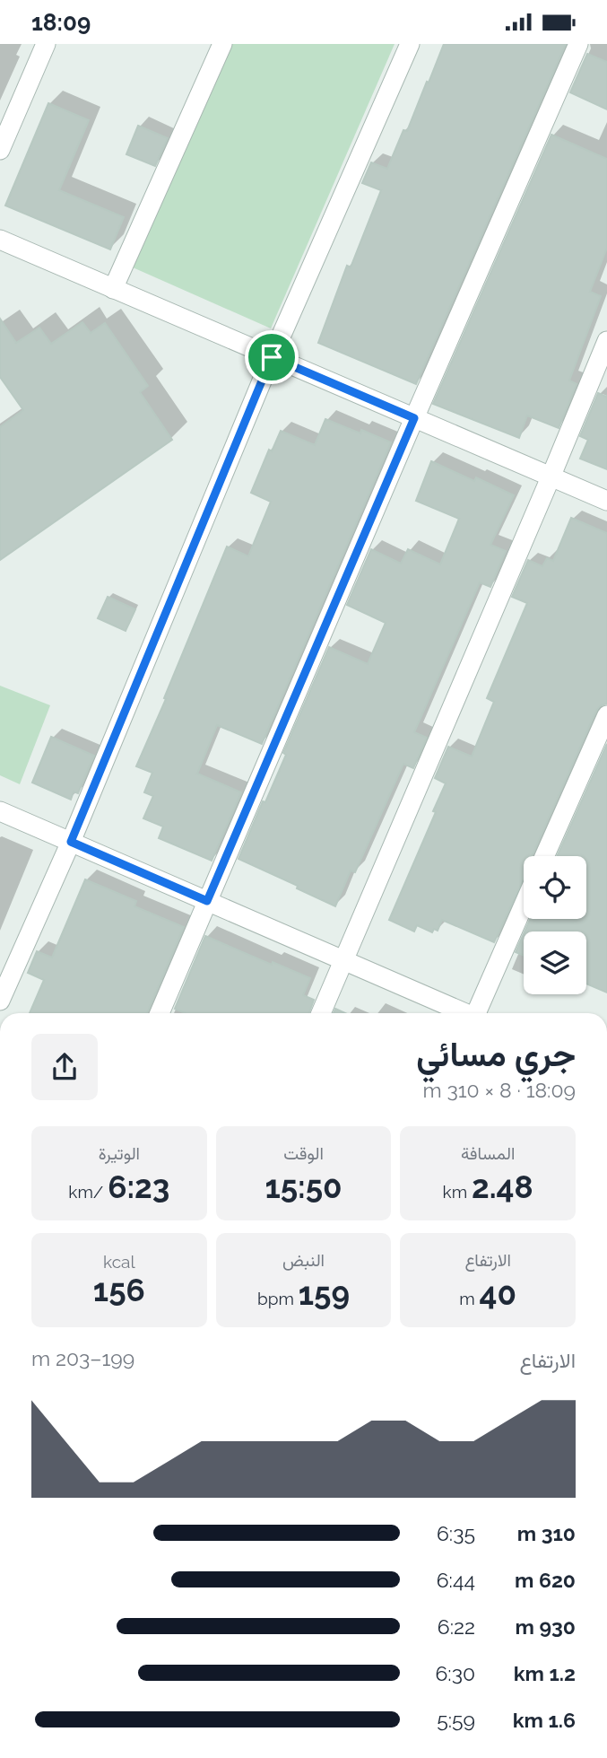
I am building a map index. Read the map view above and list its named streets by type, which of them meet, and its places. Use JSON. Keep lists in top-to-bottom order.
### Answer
{
  "page": {
    "status": "18:09",
    "heading": ["جري مسائي", "18:09 · 8 × 310 m"],
    "stats": [
      ["المسافة", "2.48 km"],
      ["الوقت", "15:50"],
      ["الوتيرة", "6:23 /km"],
      ["الارتفاع", "40 m"],
      ["النبض", "159 bpm"],
      ["kcal", "156"]
    ],
    "chart": ["الارتفاع", "199–203 m"],
    "list": [
      {
        "name": "310 m",
        "note": "6:35"
      },
      {
        "name": "620 m",
        "note": "6:44"
      },
      {
        "name": "930 m",
        "note": "6:22"
      },
      {
        "name": "1.2 km",
        "note": "6:30"
      },
      {
        "name": "1.6 km",
        "note": "5:59"
      }
    ]
  }
}
